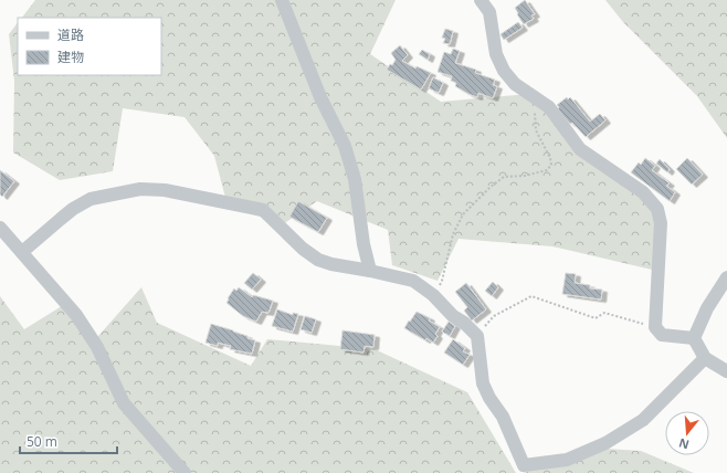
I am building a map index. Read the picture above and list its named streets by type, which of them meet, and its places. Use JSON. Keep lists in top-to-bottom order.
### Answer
{
  "legend": ["道路", "建物"],
  "scale_bar": "50 m",
  "north": "bottom"
}
